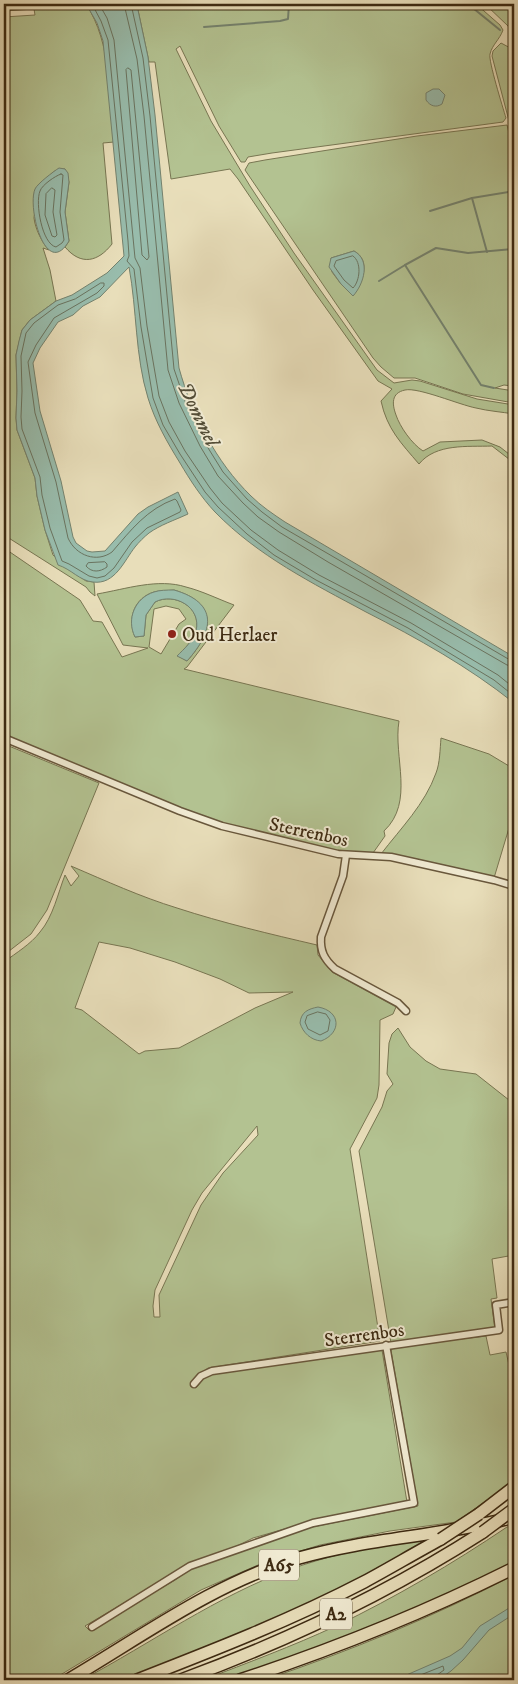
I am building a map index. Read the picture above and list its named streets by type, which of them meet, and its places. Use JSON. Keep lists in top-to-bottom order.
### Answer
{
  "streets": {
    "highway": ["A65", "A2"],
    "street": ["Sterrenbos"]
  },
  "water": ["Dommel"],
  "places": ["Oud Herlaer"]
}
